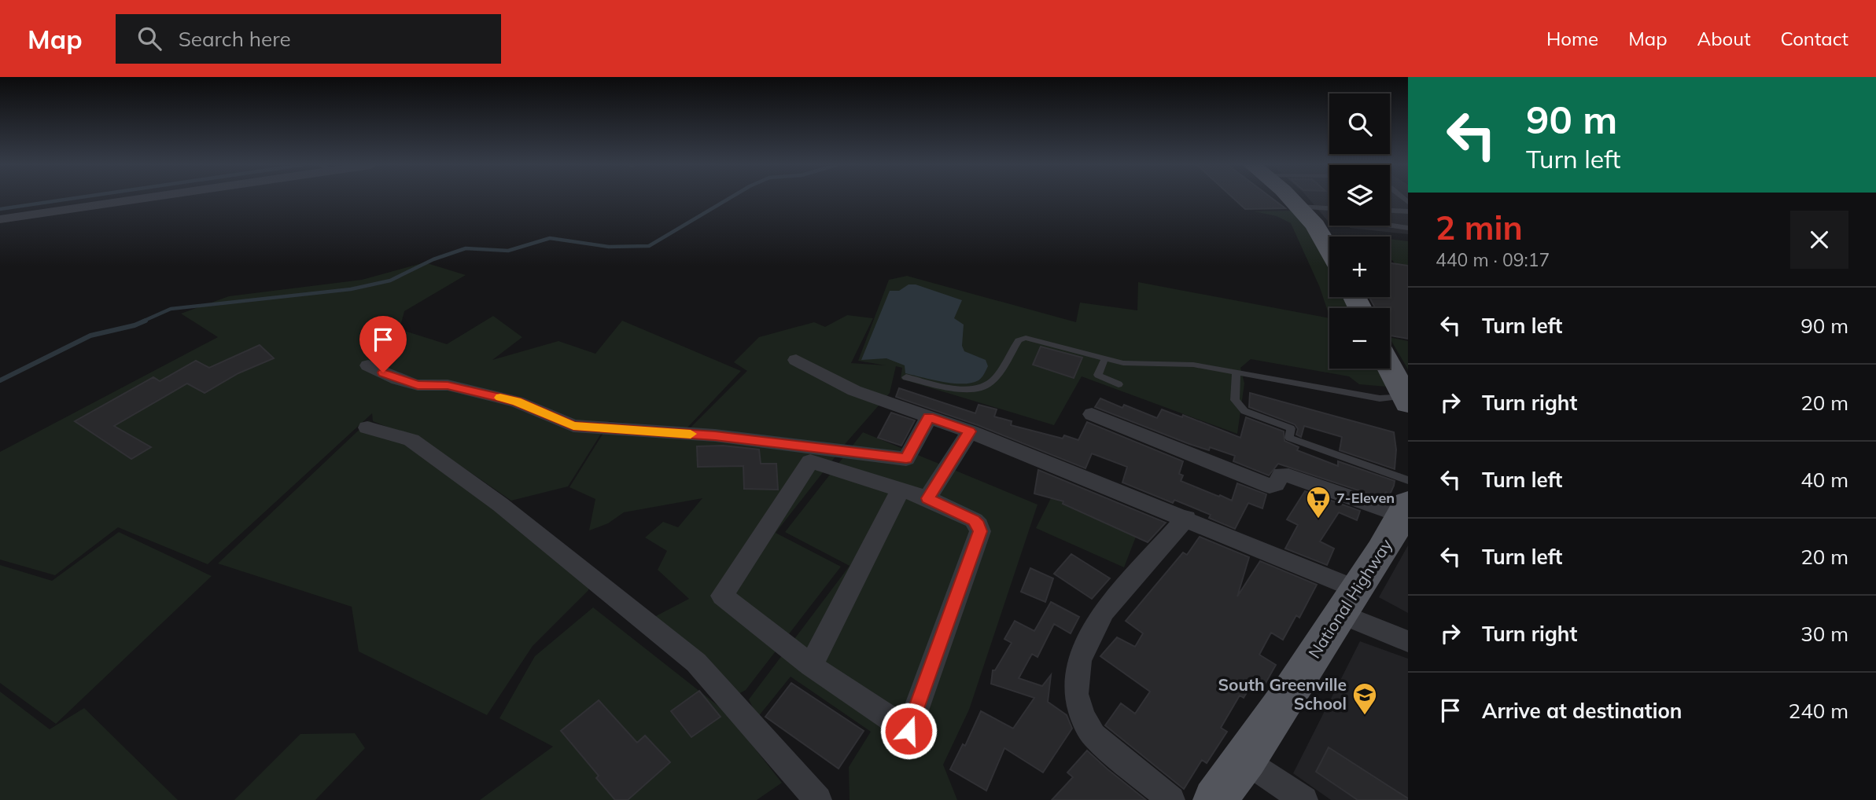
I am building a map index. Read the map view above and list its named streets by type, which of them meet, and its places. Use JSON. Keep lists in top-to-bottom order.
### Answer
{
  "streets": {
    "main road": ["National Highway"]
  },
  "places": {
    "supermarket": ["7-Eleven"],
    "school or university": ["South Greenville School"]
  },
  "page": {
    "header": "Map",
    "search": "Search here",
    "nav": [
      "Home",
      "Map",
      "About",
      "Contact"
    ],
    "turn": ["90 m", "Turn left"],
    "map_buttons": ["+", "−"],
    "heading": ["2 min", "440 m · 09:17"],
    "list": [
      {
        "name": "Turn left",
        "value": "90 m"
      },
      {
        "name": "Turn right",
        "value": "20 m"
      },
      {
        "name": "Turn left",
        "value": "40 m"
      },
      {
        "name": "Turn left",
        "value": "20 m"
      },
      {
        "name": "Turn right",
        "value": "30 m"
      },
      {
        "name": "Arrive at destination",
        "value": "240 m"
      }
    ]
  }
}
